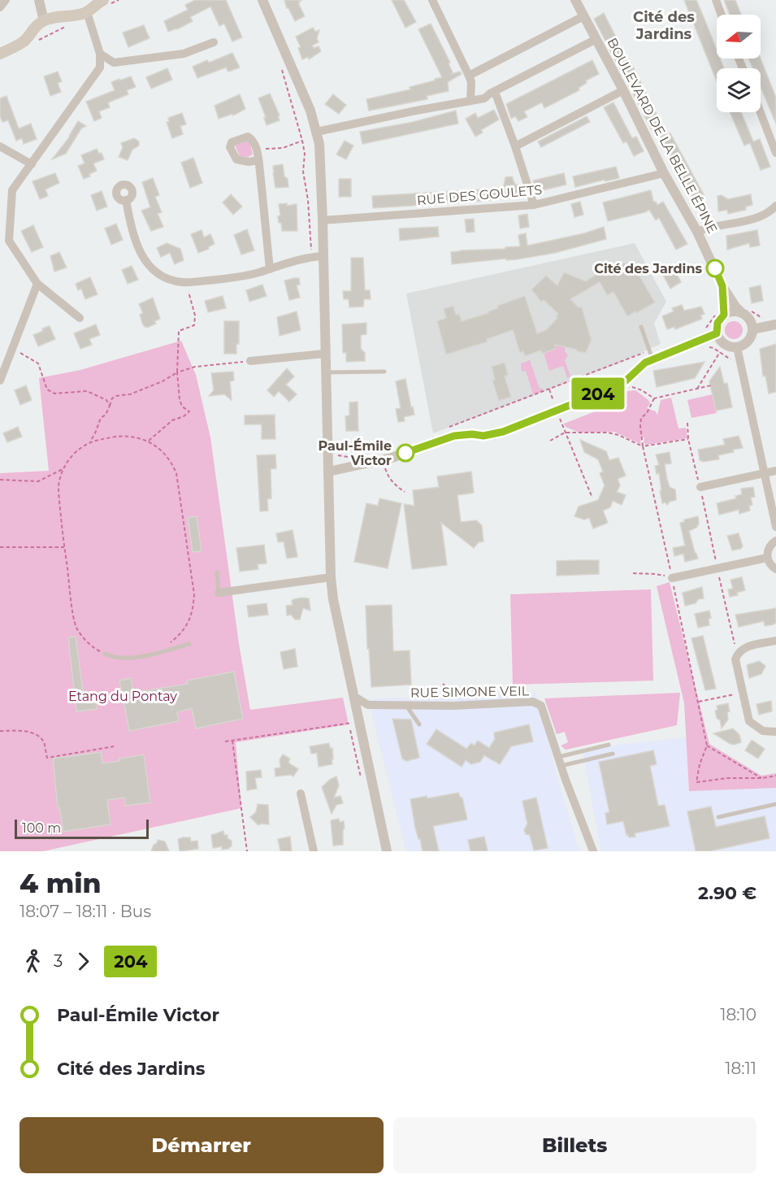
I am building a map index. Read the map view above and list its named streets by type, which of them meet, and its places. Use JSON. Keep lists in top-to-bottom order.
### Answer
{
  "streets": {
    "street": ["BOULEVARD DE LA BELLE ÉPINE", "RUE DES GOULETS", "RUE SIMONE VEIL"]
  },
  "crossings": [
    ["BOULEVARD DE LA BELLE ÉPINE", "RUE DES GOULETS"]
  ],
  "districts": ["Cité des Jardins"],
  "parks": ["Etang du Pontay"],
  "places": ["Cité des Jardins", "Paul-Émile Victor"],
  "lines": ["bus line 204"],
  "scale_bar": "100 m",
  "north": "left",
  "page": {
    "on_map": "204",
    "scale": "100 m",
    "heading": ["4 min", "18:07 – 18:11 · Bus", "2.90 €"],
    "legs": ["3", "204"],
    "list": [
      {
        "name": "Paul-Émile Victor",
        "value": "18:10"
      },
      {
        "name": "Cité des Jardins",
        "value": "18:11"
      }
    ],
    "buttons": ["Démarrer", "Billets"]
  }
}
